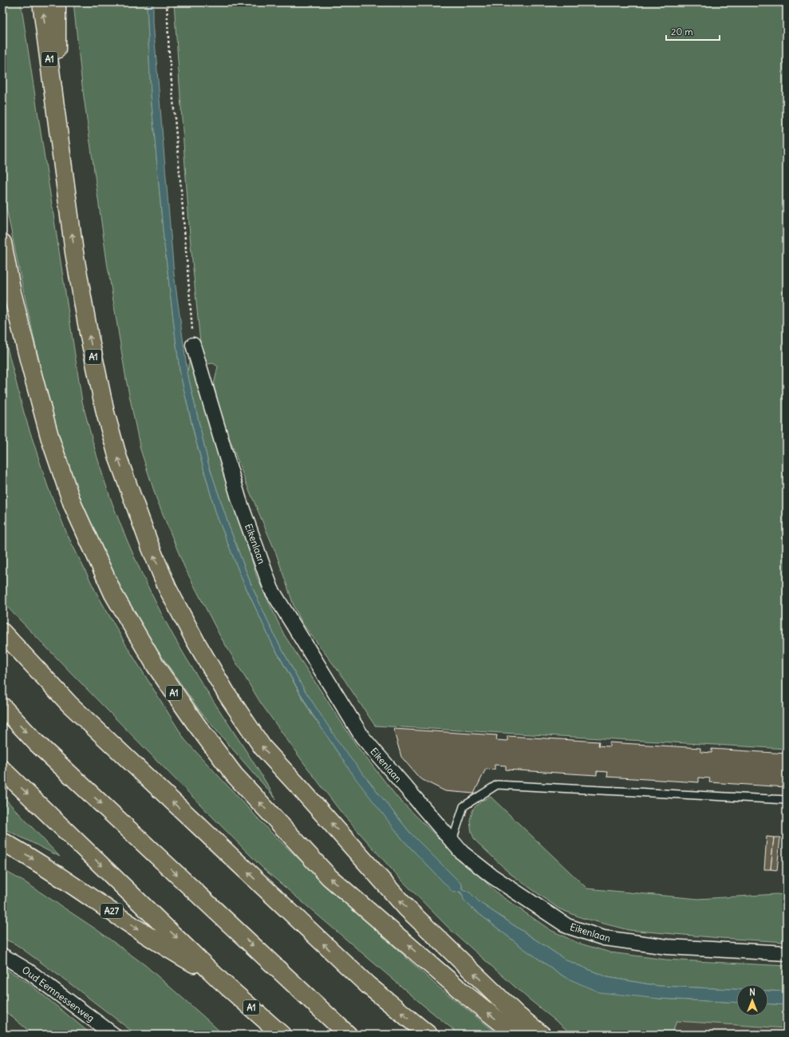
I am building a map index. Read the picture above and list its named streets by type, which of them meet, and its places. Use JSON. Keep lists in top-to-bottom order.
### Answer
{
  "streets": {
    "highway": ["A1", "A27"],
    "street": ["Eikenlaan", "Oud Eemnesserweg"]
  },
  "crossings": [
    ["A1", "A27"]
  ],
  "scale_bar": "20 m",
  "north": "top"
}
